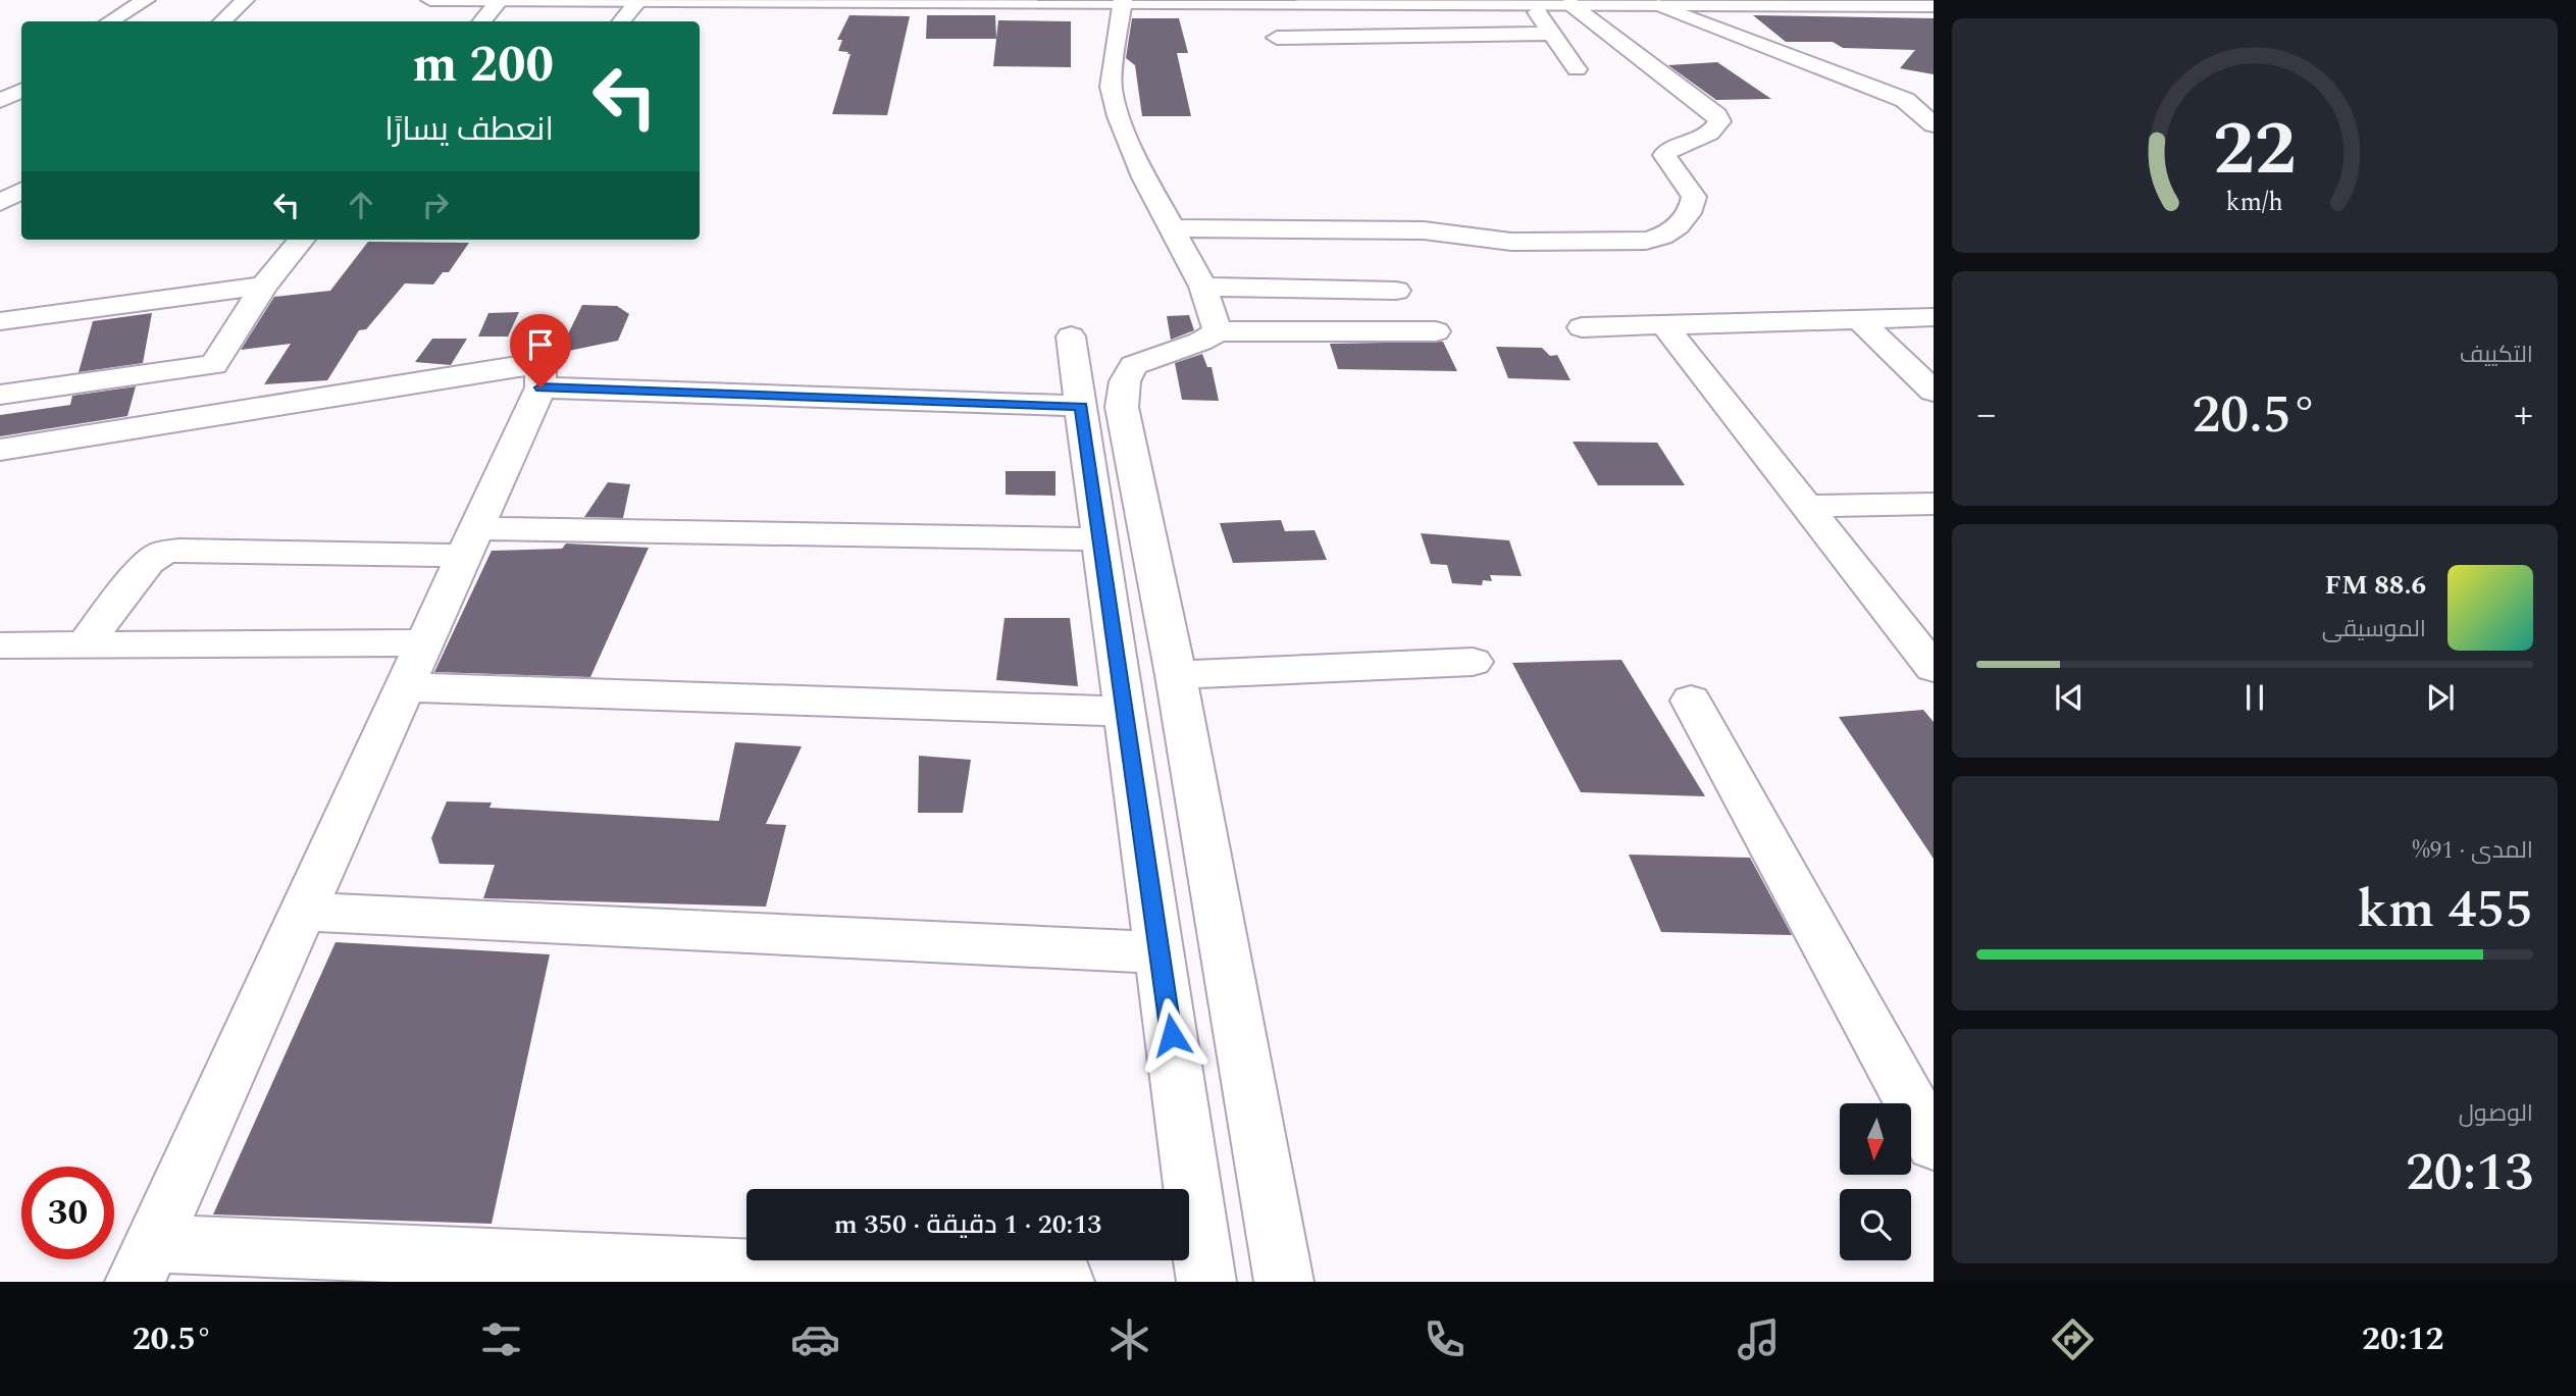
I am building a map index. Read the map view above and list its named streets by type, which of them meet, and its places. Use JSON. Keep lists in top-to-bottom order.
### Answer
{
  "north": "bottom",
  "page": {
    "turn": ["200 m", "انعطف يسارًا"],
    "tile": [
      "التكييف",
      ["المدى · 91%", "455 km"],
      ["الوصول", "20:13"]
    ],
    "heat": ["−", "20.5°", "+"],
    "song": ["88.6 FM", "الموسيقى"],
    "limit": "30",
    "trip": "20:13 · 1 دقيقة · 350 m",
    "tabs": ["20:12", "20.5°"],
    "gauge": ["22", "km/h"]
  }
}
